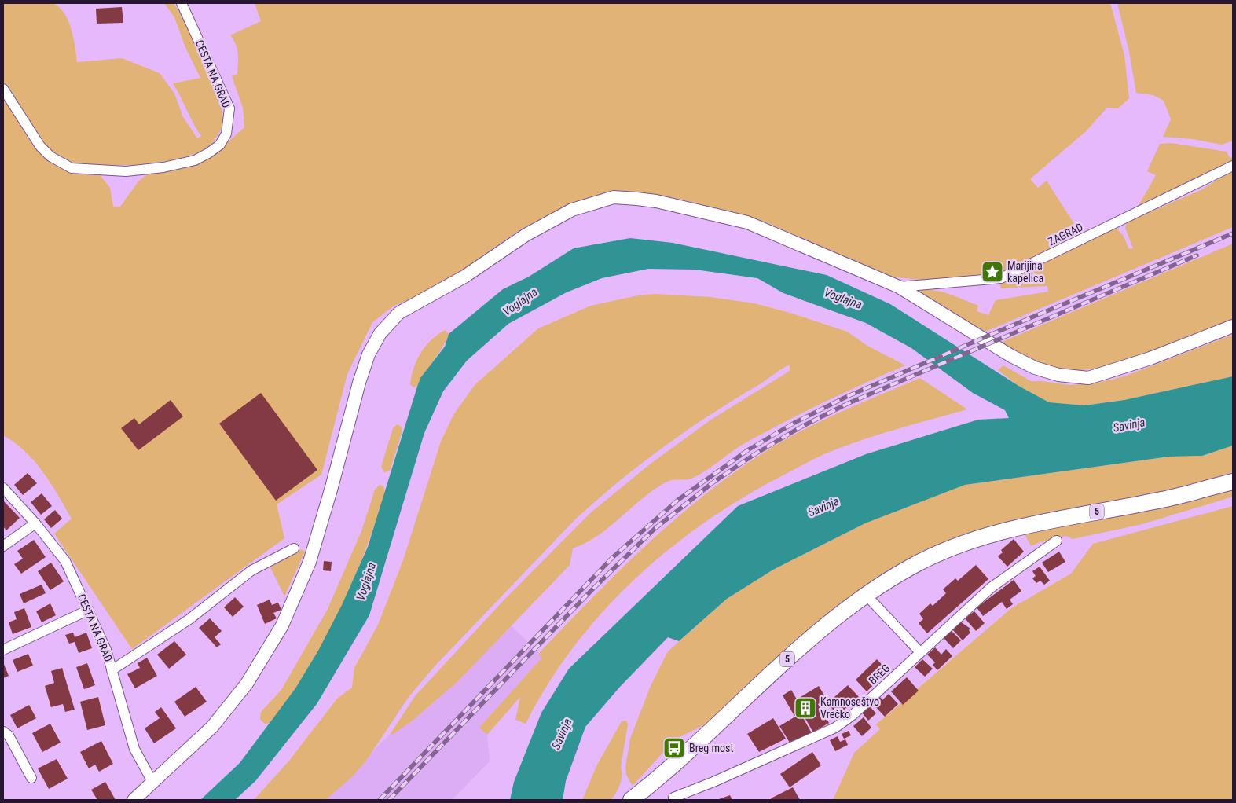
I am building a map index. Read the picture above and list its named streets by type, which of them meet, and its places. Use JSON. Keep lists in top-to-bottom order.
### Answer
{
  "streets": {
    "main road": ["5"],
    "street": ["CESTA NA GRAD", "ZAGRAD", "BREG"]
  },
  "water": ["Voglajna", "Savinja"],
  "places": {
    "place": ["Marijina kapelica"],
    "building": ["Kamnoseštvo Vrečko"],
    "bus stop": ["Breg most"]
  }
}
